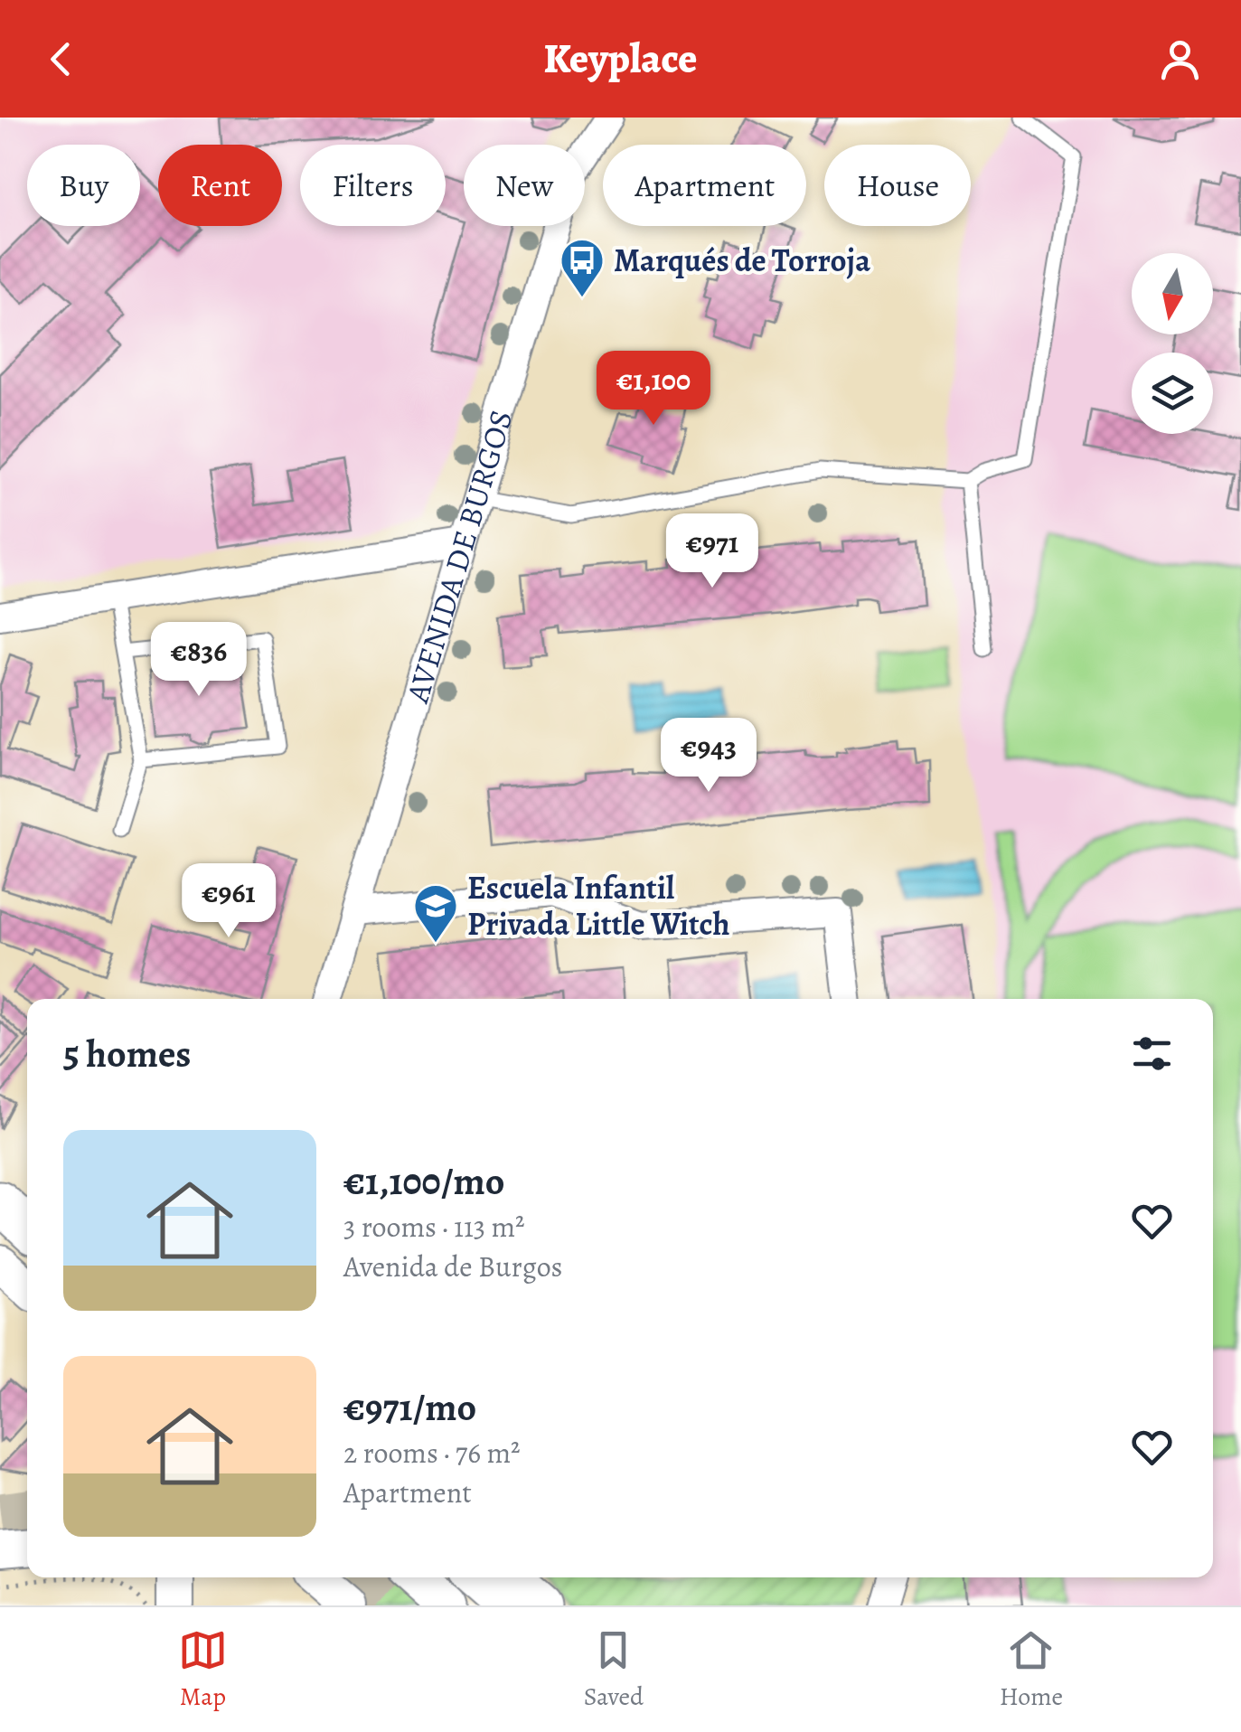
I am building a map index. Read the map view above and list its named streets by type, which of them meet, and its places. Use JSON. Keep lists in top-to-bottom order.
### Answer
{
  "streets": {
    "street": ["AVENIDA DE BURGOS"]
  },
  "places": {
    "bus stop": ["Marqués de Torroja"],
    "school or university": ["Escuela Infantil Privada Little Witch"]
  },
  "north": "bottom",
  "page": {
    "header": "Keyplace",
    "chip": [
      "Buy",
      "Rent",
      "Filters",
      "New",
      "Apartment",
      "House"
    ],
    "price": [
      "€1,100",
      "€971",
      "€836",
      "€943",
      "€961"
    ],
    "heading": "5 homes",
    "list": [
      {
        "name": "€1,100/mo",
        "note": "3 rooms · 113 m² · Avenida de Burgos"
      },
      {
        "name": "€971/mo",
        "note": "2 rooms · 76 m² · Apartment"
      }
    ],
    "tabs": ["Map", "Saved", "Home"]
  }
}
